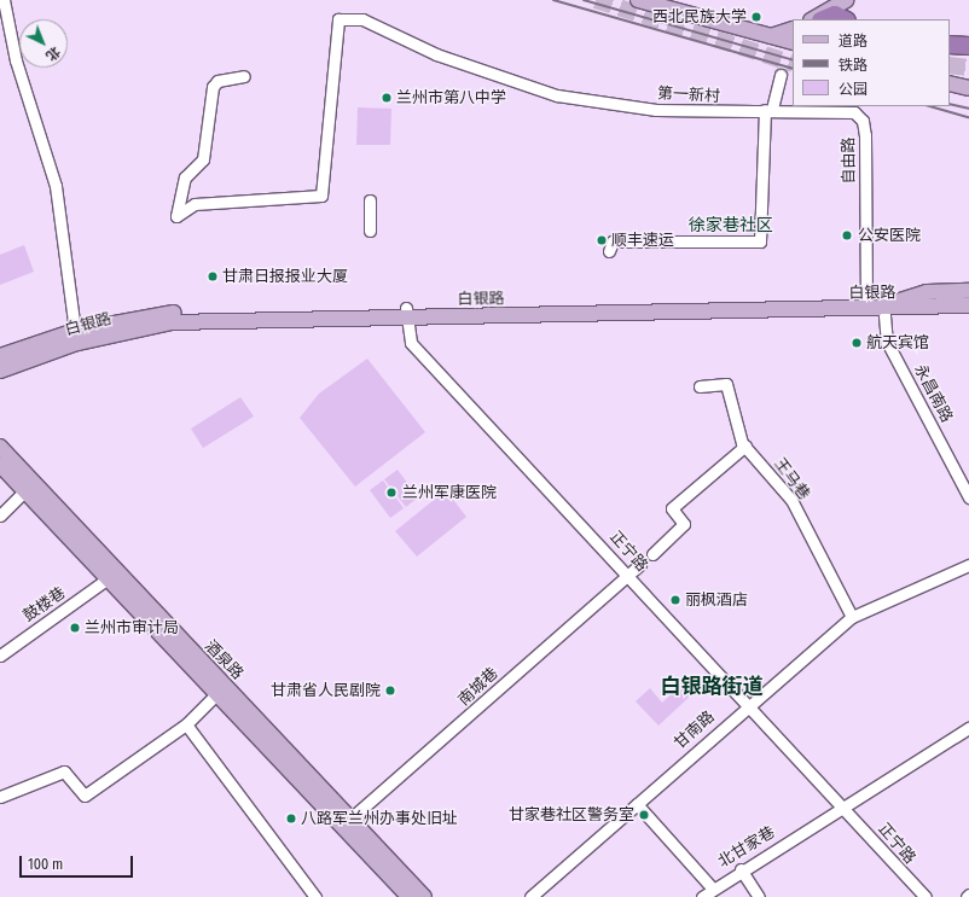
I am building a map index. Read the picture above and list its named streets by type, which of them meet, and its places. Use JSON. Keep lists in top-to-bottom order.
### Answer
{
  "streets": {
    "main road": ["白银路", "酒泉路"],
    "street": [
      "第一新村",
      "自由路",
      "永昌南路",
      "王马巷",
      "正宁路",
      "鼓楼巷",
      "南城巷",
      "甘南路",
      "北甘家巷"
    ]
  },
  "crossings": [
    ["第一新村", "自由路"],
    ["自由路", "白银路"],
    ["白银路", "永昌南路"],
    ["白银路", "正宁路"],
    ["王马巷", "甘南路"],
    ["正宁路", "南城巷"],
    ["正宁路", "甘南路"],
    ["正宁路", "北甘家巷"],
    ["鼓楼巷", "酒泉路"],
    ["酒泉路", "南城巷"],
    ["甘南路", "北甘家巷"]
  ],
  "districts": ["徐家巷社区", "白银路街道"],
  "places": [
    "西北民族大学",
    "兰州市第八中学",
    "公安医院",
    "顺丰速运",
    "甘肃日报报业大厦",
    "航天宾馆",
    "兰州军康医院",
    "丽枫酒店",
    "兰州市审计局",
    "甘肃省人民剧院",
    "甘家巷社区警务室",
    "八路军兰州办事处旧址"
  ],
  "legend": ["道路", "铁路", "公园"],
  "scale_bar": "100 m",
  "north": "bottom right"
}
